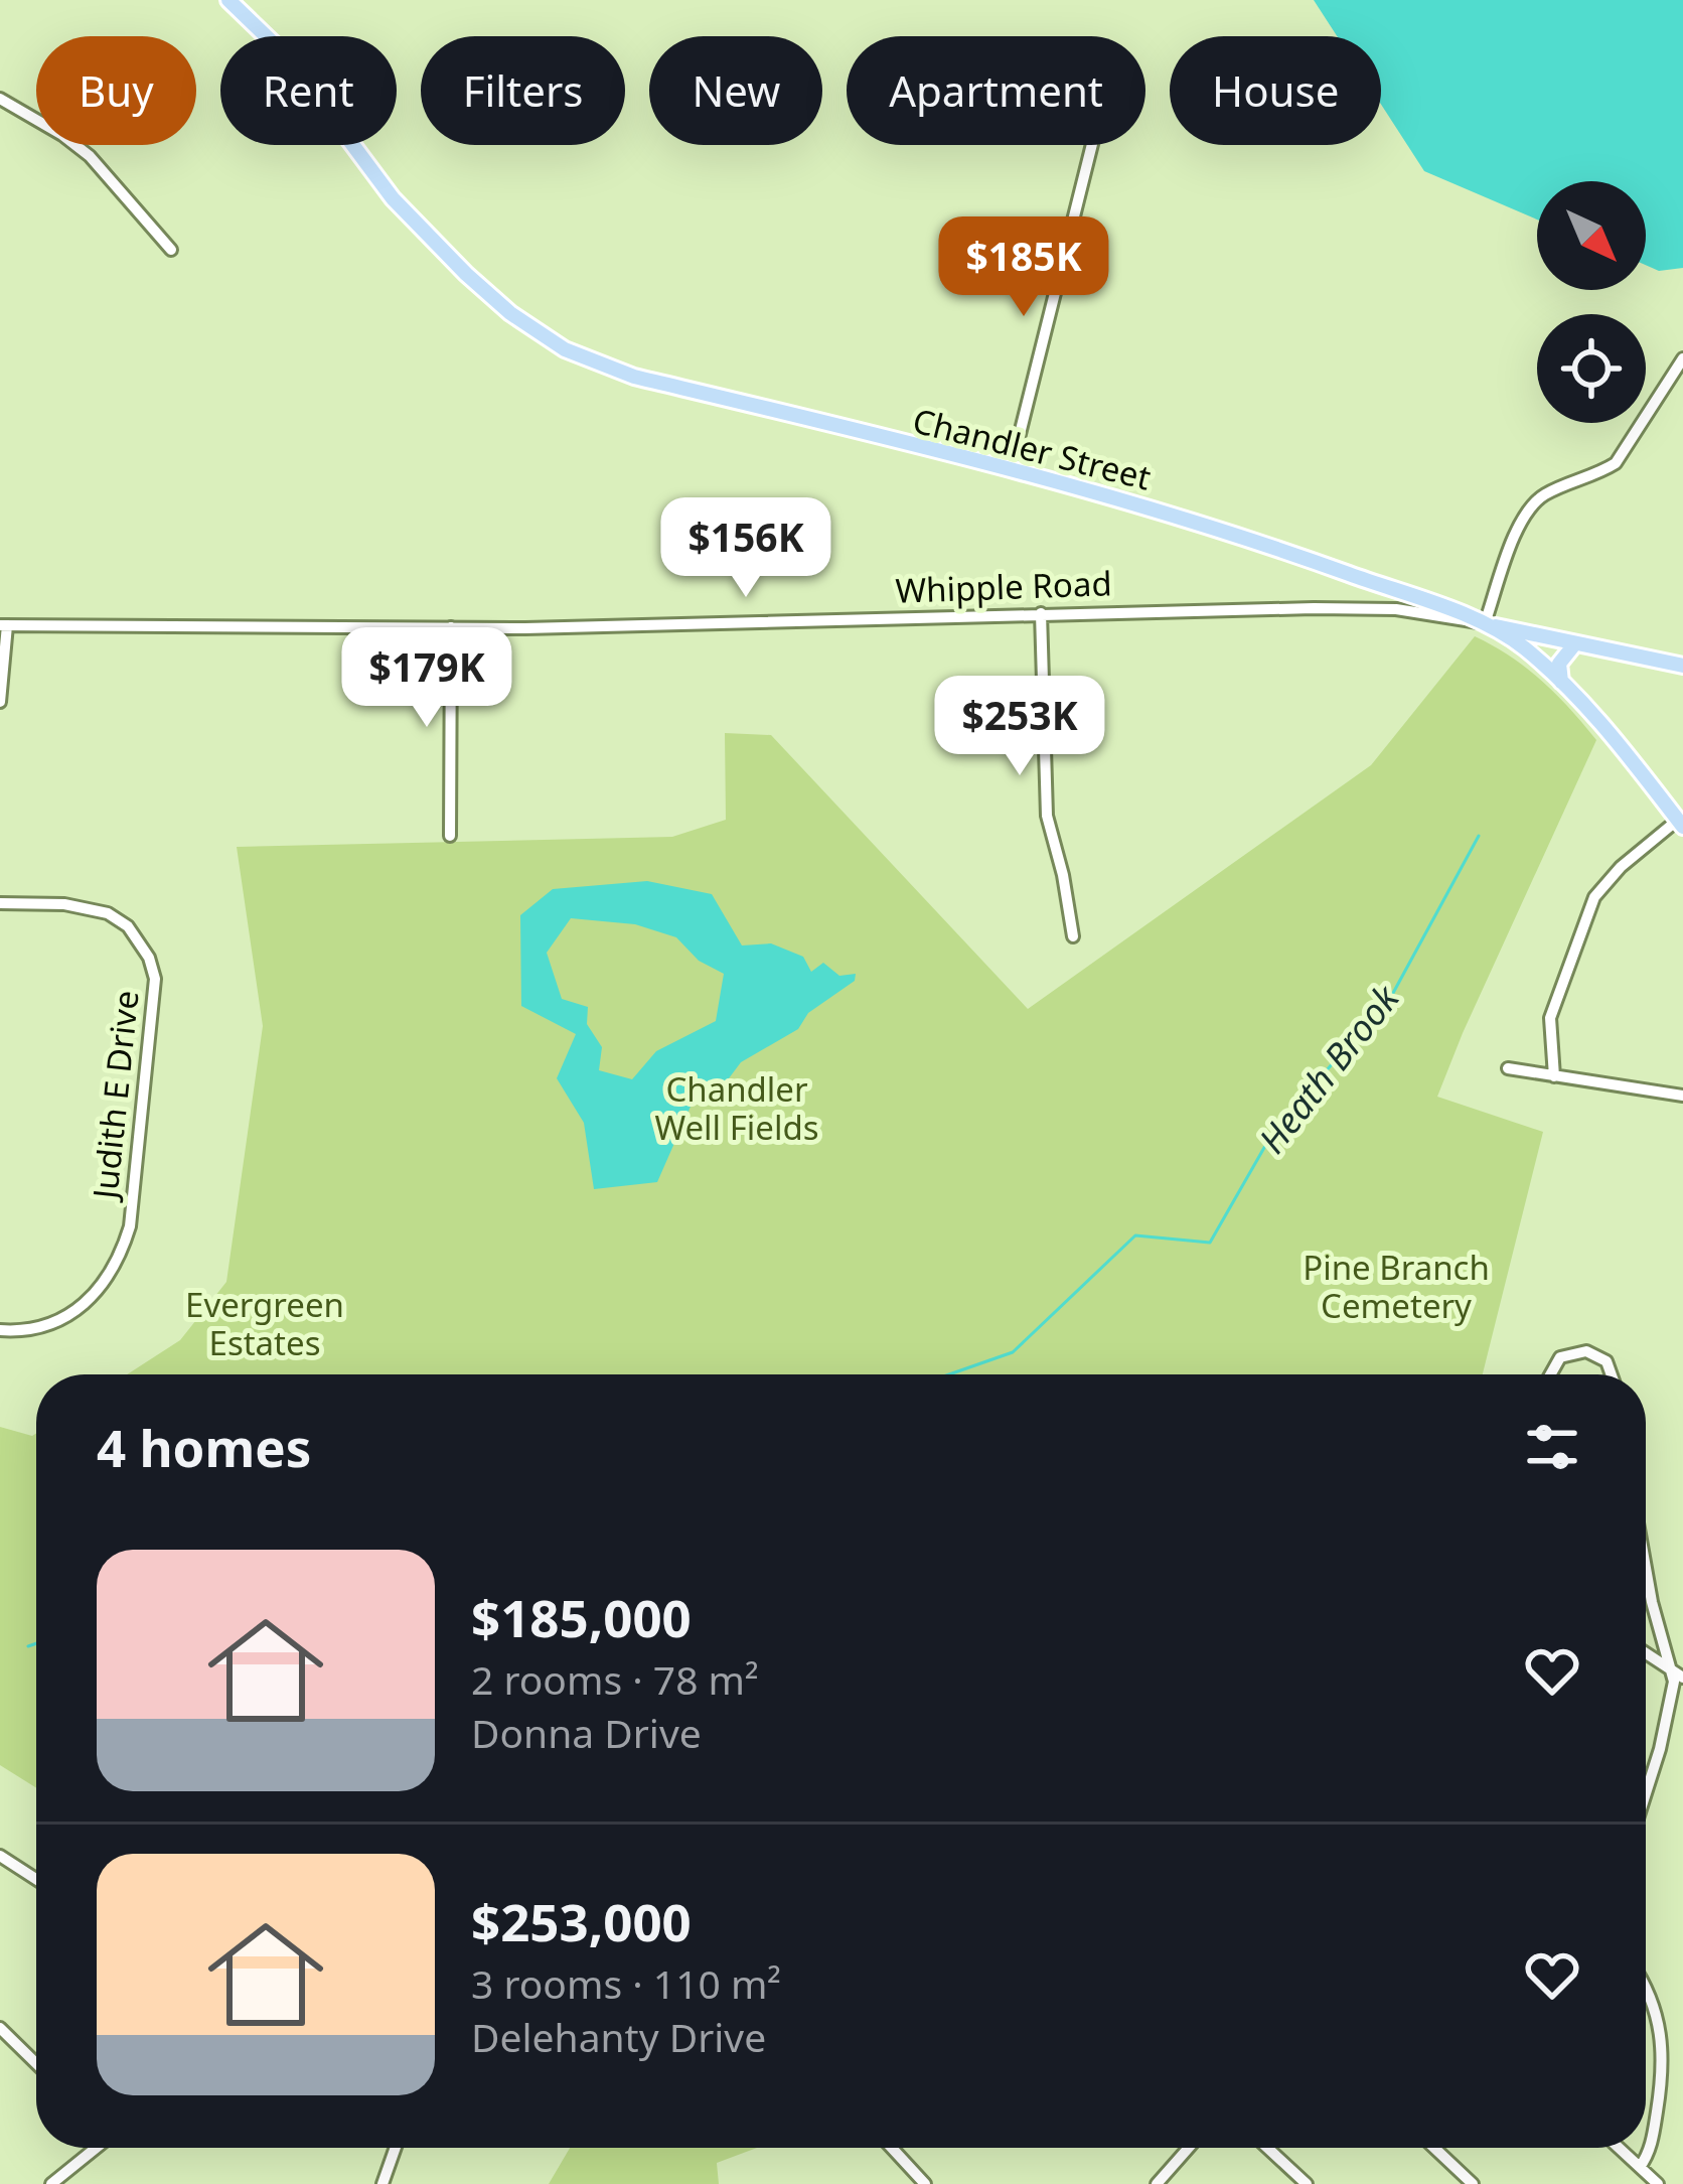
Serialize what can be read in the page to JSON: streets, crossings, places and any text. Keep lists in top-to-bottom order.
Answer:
{
  "streets": {
    "main road": ["Chandler Street", "Whipple Road"],
    "street": ["Judith E Drive"]
  },
  "crossings": [
    ["Chandler Street", "Whipple Road"]
  ],
  "water": ["Heath Brook"],
  "parks": ["Chandler Well Fields", "Pine Branch Cemetery", "Evergreen Estates"],
  "north": "bottom right",
  "page": {
    "chip": [
      "Buy",
      "Rent",
      "Filters",
      "New",
      "Apartment",
      "House"
    ],
    "price": [
      "$185K",
      "$156K",
      "$179K",
      "$253K"
    ],
    "heading": "4 homes",
    "list": [
      {
        "name": "$185,000",
        "note": "2 rooms · 78 m² · Donna Drive"
      },
      {
        "name": "$253,000",
        "note": "3 rooms · 110 m² · Delehanty Drive"
      }
    ]
  }
}
